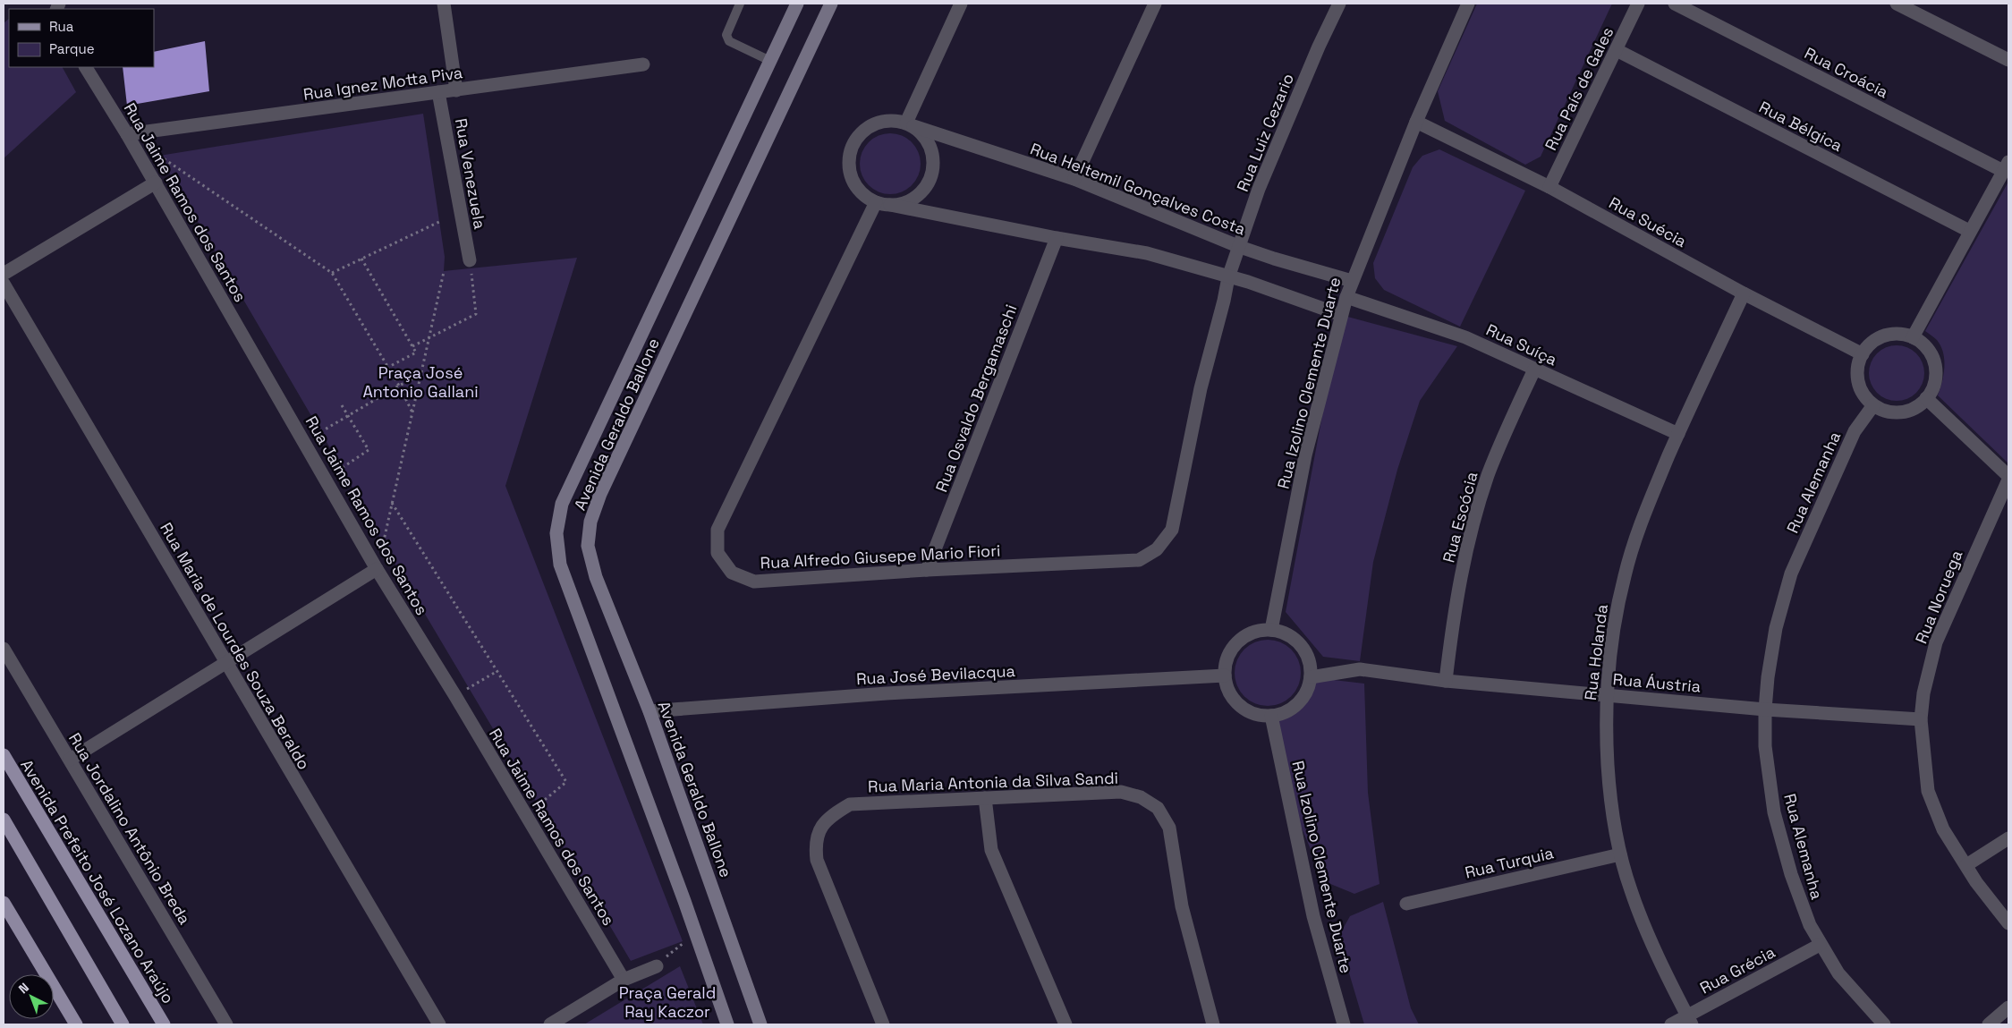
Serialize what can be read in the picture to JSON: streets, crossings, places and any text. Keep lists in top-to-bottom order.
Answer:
{
  "streets": {
    "main road": ["Avenida Prefeito José Lozano Araújo"],
    "street": [
      "Rua Croácia",
      "Rua Ignez Motta Piva",
      "Rua País de Gales",
      "Rua Bélgica",
      "Rua Luiz Cezario",
      "Rua Venezuela",
      "Rua Heltemil Gonçalves Costa",
      "Rua Jaime Ramos dos Santos",
      "Rua Suécia",
      "Rua Suíça",
      "Rua Izolino Clemente Duarte",
      "Rua Osvaldo Bergamaschi",
      "Avenida Geraldo Ballone",
      "Rua Alemanha",
      "Rua Escócia",
      "Rua Alfredo Giusepe Mario Fiori",
      "Rua Noruega",
      "Rua Maria de Lourdes Souza Beraldo",
      "Rua Holanda",
      "Rua José Bevilacqua",
      "Rua Áustria",
      "Rua Maria Antonia da Silva Sandi",
      "Rua Jordalino Antônio Breda",
      "Rua Turquia",
      "Rua Grécia"
    ]
  },
  "crossings": [
    ["Rua Ignez Motta Piva", "Rua Venezuela"],
    ["Rua Ignez Motta Piva", "Rua Jaime Ramos dos Santos"],
    ["Rua País de Gales", "Rua Bélgica"],
    ["Rua País de Gales", "Rua Suécia"],
    ["Rua Luiz Cezario", "Rua Heltemil Gonçalves Costa"],
    ["Rua Luiz Cezario", "Rua Alfredo Giusepe Mario Fiori"],
    ["Rua Heltemil Gonçalves Costa", "Rua Izolino Clemente Duarte"],
    ["Rua Heltemil Gonçalves Costa", "Rua Alfredo Giusepe Mario Fiori"],
    ["Rua Suécia", "Rua Izolino Clemente Duarte"],
    ["Rua Suécia", "Rua Alemanha"],
    ["Rua Suécia", "Rua Holanda"],
    ["Rua Suíça", "Rua Izolino Clemente Duarte"],
    ["Rua Suíça", "Rua Escócia"],
    ["Rua Suíça", "Rua Holanda"],
    ["Rua Izolino Clemente Duarte", "Rua José Bevilacqua"],
    ["Rua Izolino Clemente Duarte", "Rua Áustria"],
    ["Rua Osvaldo Bergamaschi", "Rua Alfredo Giusepe Mario Fiori"],
    ["Avenida Geraldo Ballone", "Rua José Bevilacqua"],
    ["Rua Alemanha", "Rua Áustria"],
    ["Rua Alemanha", "Rua Grécia"],
    ["Rua Escócia", "Rua Áustria"],
    ["Rua Noruega", "Rua Áustria"],
    ["Rua Holanda", "Rua Áustria"],
    ["Rua Holanda", "Rua Turquia"],
    ["Rua Holanda", "Rua Grécia"],
    ["Rua José Bevilacqua", "Rua Áustria"]
  ],
  "parks": ["Praça José Antonio Gallani", "Praça Gerald Ray Kaczor"],
  "legend": ["Rua", "Parque"],
  "north": "top left"
}
